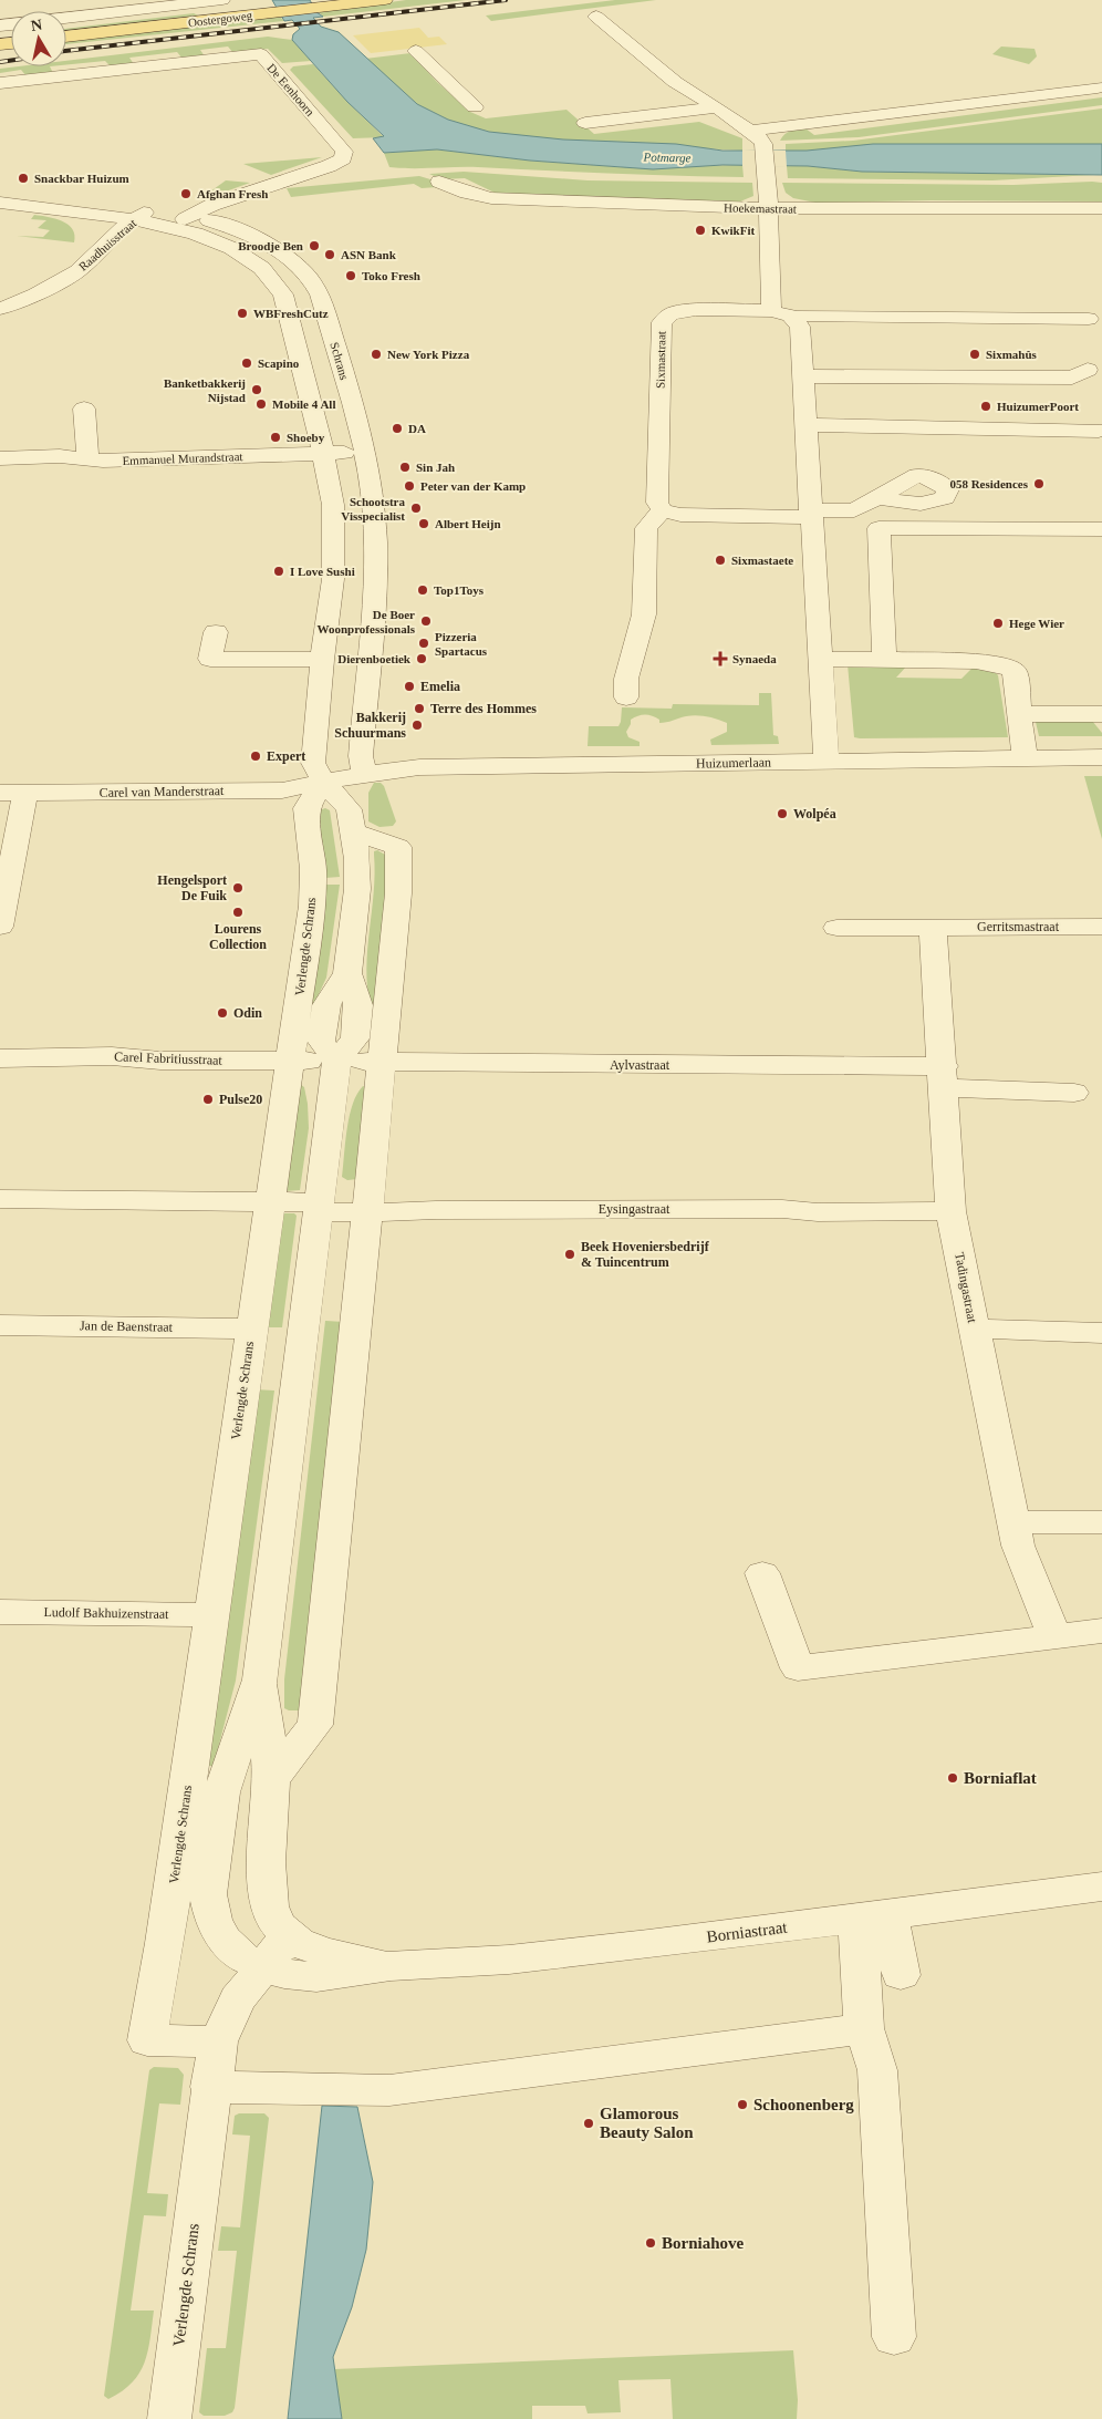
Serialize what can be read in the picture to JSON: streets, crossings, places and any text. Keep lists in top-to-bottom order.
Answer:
{
  "streets": {
    "main road": ["Oostergoweg"],
    "street": [
      "De Eenhoorn",
      "Hoekemastraat",
      "Raadhuisstraat",
      "Sixmastraat",
      "Schrans",
      "Emmanuel Murandstraat",
      "Huizumerlaan",
      "Carel van Manderstraat",
      "Gerritsmastraat",
      "Verlengde Schrans",
      "Carel Fabritiusstraat",
      "Aylvastraat",
      "Eysingastraat",
      "Tadingastraat",
      "Jan de Baenstraat",
      "Ludolf Bakhuizenstraat",
      "Borniastraat"
    ]
  },
  "crossings": [
    ["De Eenhoorn", "Schrans"],
    ["Raadhuisstraat", "Schrans"],
    ["Schrans", "Emmanuel Murandstraat"],
    ["Schrans", "Huizumerlaan"],
    ["Schrans", "Carel van Manderstraat"],
    ["Schrans", "Verlengde Schrans"],
    ["Huizumerlaan", "Carel van Manderstraat"],
    ["Huizumerlaan", "Verlengde Schrans"],
    ["Carel van Manderstraat", "Verlengde Schrans"],
    ["Gerritsmastraat", "Tadingastraat"],
    ["Verlengde Schrans", "Carel Fabritiusstraat"],
    ["Verlengde Schrans", "Eysingastraat"],
    ["Verlengde Schrans", "Jan de Baenstraat"],
    ["Verlengde Schrans", "Ludolf Bakhuizenstraat"],
    ["Verlengde Schrans", "Borniastraat"],
    ["Carel Fabritiusstraat", "Aylvastraat"],
    ["Aylvastraat", "Tadingastraat"],
    ["Eysingastraat", "Tadingastraat"]
  ],
  "water": ["Potmarge"],
  "places": {
    "other": [
      "Snackbar Huizum",
      "Afghan Fresh",
      "KwikFit",
      "Broodje Ben",
      "ASN Bank",
      "Toko Fresh",
      "WBFreshCutz",
      "New York Pizza",
      "Sixmahûs",
      "Scapino",
      "Banketbakkerij Nijstad",
      "Mobile 4 All",
      "HuizumerPoort",
      "DA",
      "Shoeby",
      "Sin Jah",
      "058 Residences",
      "Peter van der Kamp",
      "Schootstra Visspecialist",
      "Albert Heijn",
      "Sixmastaete",
      "I Love Sushi",
      "Top1Toys",
      "De Boer Woonprofessionals",
      "Hege Wier",
      "Pizzeria Spartacus",
      "Dierenboetiek",
      "Emelia",
      "Terre des Hommes",
      "Bakkerij Schuurmans",
      "Expert",
      "Wolpéa",
      "Hengelsport De Fuik",
      "Lourens Collection",
      "Odin",
      "Pulse20",
      "Beek Hoveniersbedrijf & Tuincentrum",
      "Borniaflat",
      "Schoonenberg",
      "Glamorous Beauty Salon",
      "Borniahove"
    ],
    "health": ["Synaeda"]
  },
  "north": "top"
}
